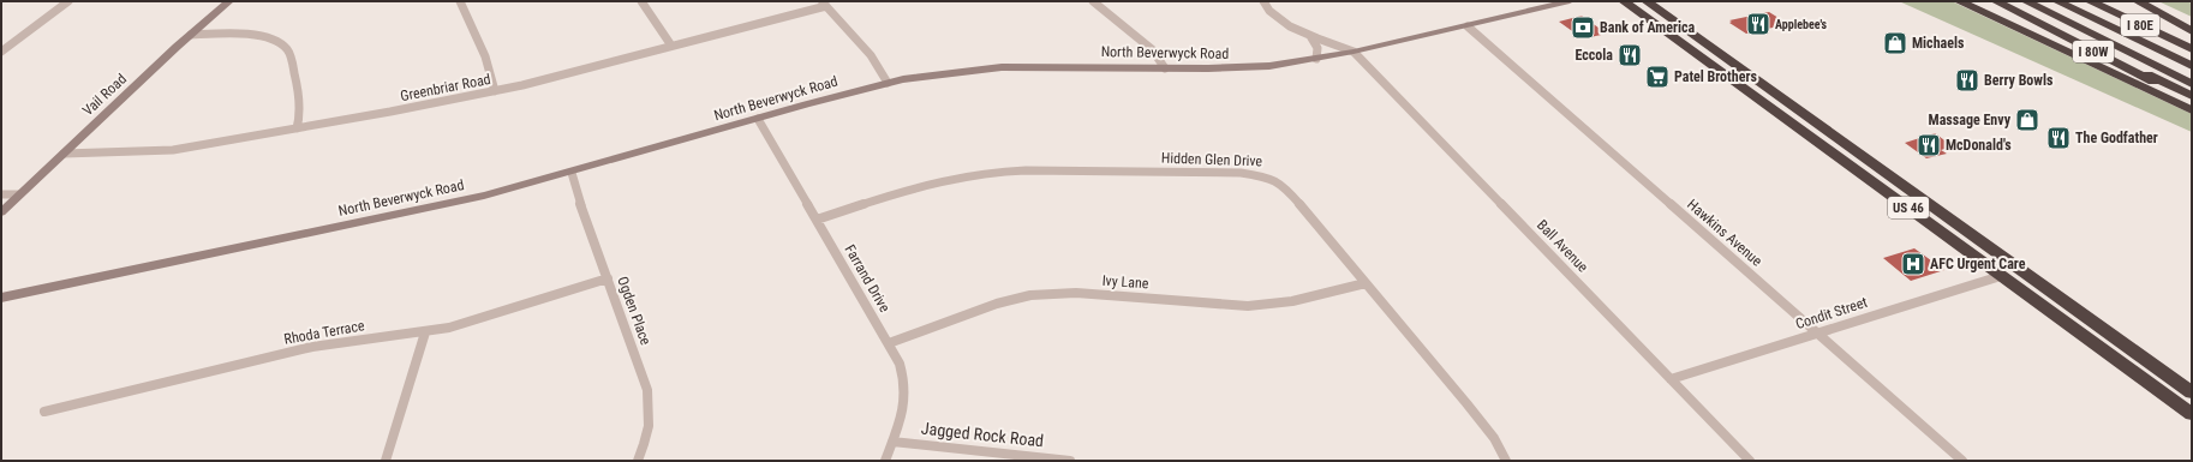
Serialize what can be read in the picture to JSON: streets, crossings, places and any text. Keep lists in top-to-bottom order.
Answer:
{
  "streets": {
    "highway": ["I 80E", "I 80W", "US 46"],
    "street": [
      "North Beverwyck Road",
      "Greenbriar Road",
      "Vail Road",
      "Hidden Glen Drive",
      "Hawkins Avenue",
      "Ball Avenue",
      "Farrand Drive",
      "Ivy Lane",
      "Ogden Place",
      "Condit Street",
      "Rhoda Terrace",
      "Jagged Rock Road"
    ]
  },
  "crossings": [
    ["North Beverwyck Road", "Hawkins Avenue"],
    ["North Beverwyck Road", "Ball Avenue"],
    ["North Beverwyck Road", "Farrand Drive"],
    ["North Beverwyck Road", "Ogden Place"],
    ["Greenbriar Road", "Vail Road"],
    ["Hidden Glen Drive", "Farrand Drive"],
    ["Hidden Glen Drive", "Ivy Lane"],
    ["US 46", "Condit Street"],
    ["Hawkins Avenue", "Condit Street"],
    ["Ball Avenue", "Condit Street"],
    ["Farrand Drive", "Ivy Lane"],
    ["Farrand Drive", "Jagged Rock Road"],
    ["Ogden Place", "Rhoda Terrace"]
  ],
  "places": {
    "restaurant": [
      "Applebee's",
      "Eccola",
      "Berry Bowls",
      "The Godfather",
      "McDonald's"
    ],
    "bank": ["Bank of America"],
    "shop": ["Michaels", "Massage Envy"],
    "supermarket": ["Patel Brothers"],
    "hospital": ["AFC Urgent Care"]
  }
}
